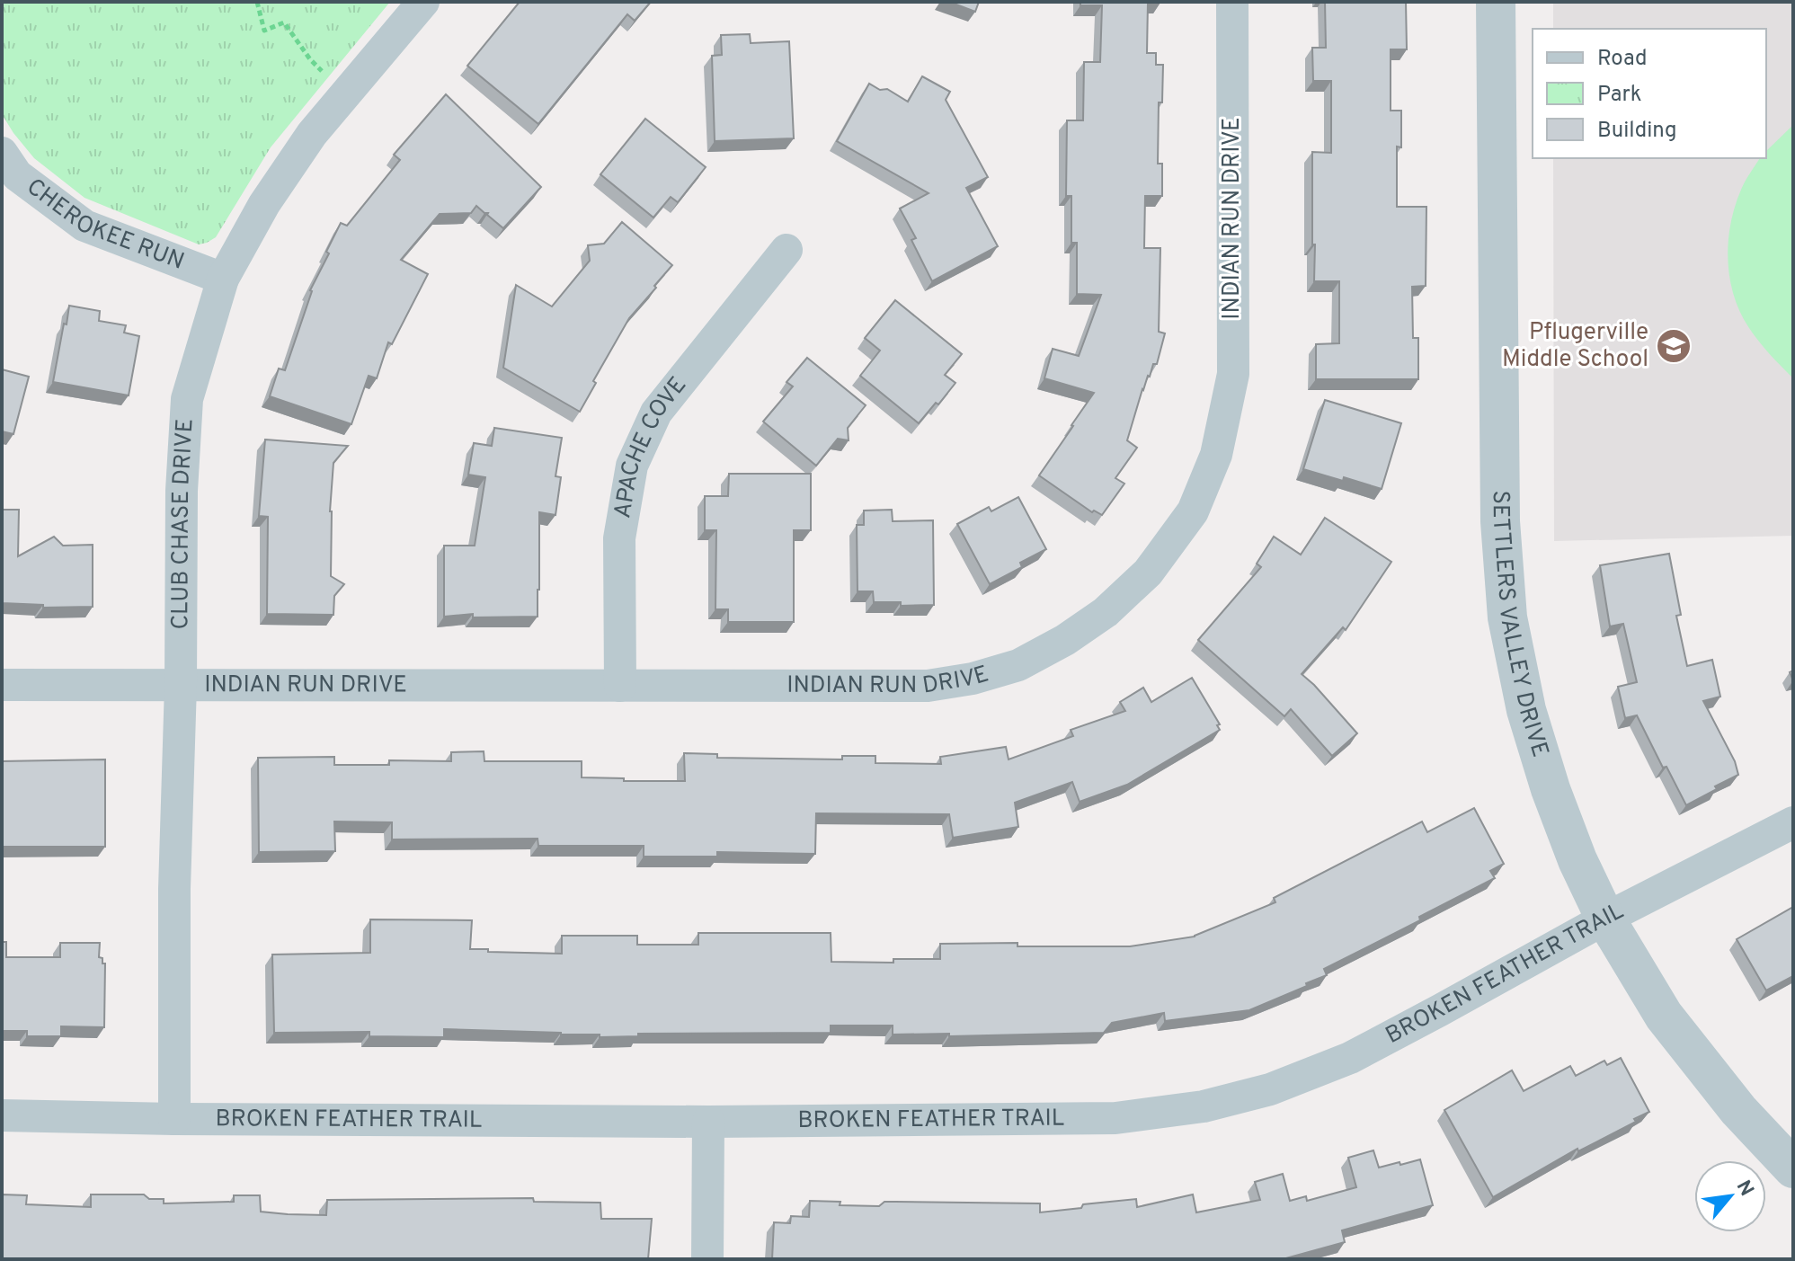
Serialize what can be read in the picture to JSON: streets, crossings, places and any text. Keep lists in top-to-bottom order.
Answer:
{
  "streets": {
    "street": [
      "INDIAN RUN DRIVE",
      "CHEROKEE RUN",
      "APACHE COVE",
      "CLUB CHASE DRIVE",
      "SETTLERS VALLEY DRIVE",
      "BROKEN FEATHER TRAIL"
    ]
  },
  "crossings": [
    ["INDIAN RUN DRIVE", "APACHE COVE"],
    ["INDIAN RUN DRIVE", "CLUB CHASE DRIVE"],
    ["CHEROKEE RUN", "CLUB CHASE DRIVE"],
    ["CLUB CHASE DRIVE", "BROKEN FEATHER TRAIL"],
    ["SETTLERS VALLEY DRIVE", "BROKEN FEATHER TRAIL"]
  ],
  "places": {
    "school or university": ["Pflugerville Middle School"]
  },
  "legend": ["Road", "Park", "Building"],
  "north": "top right"
}
